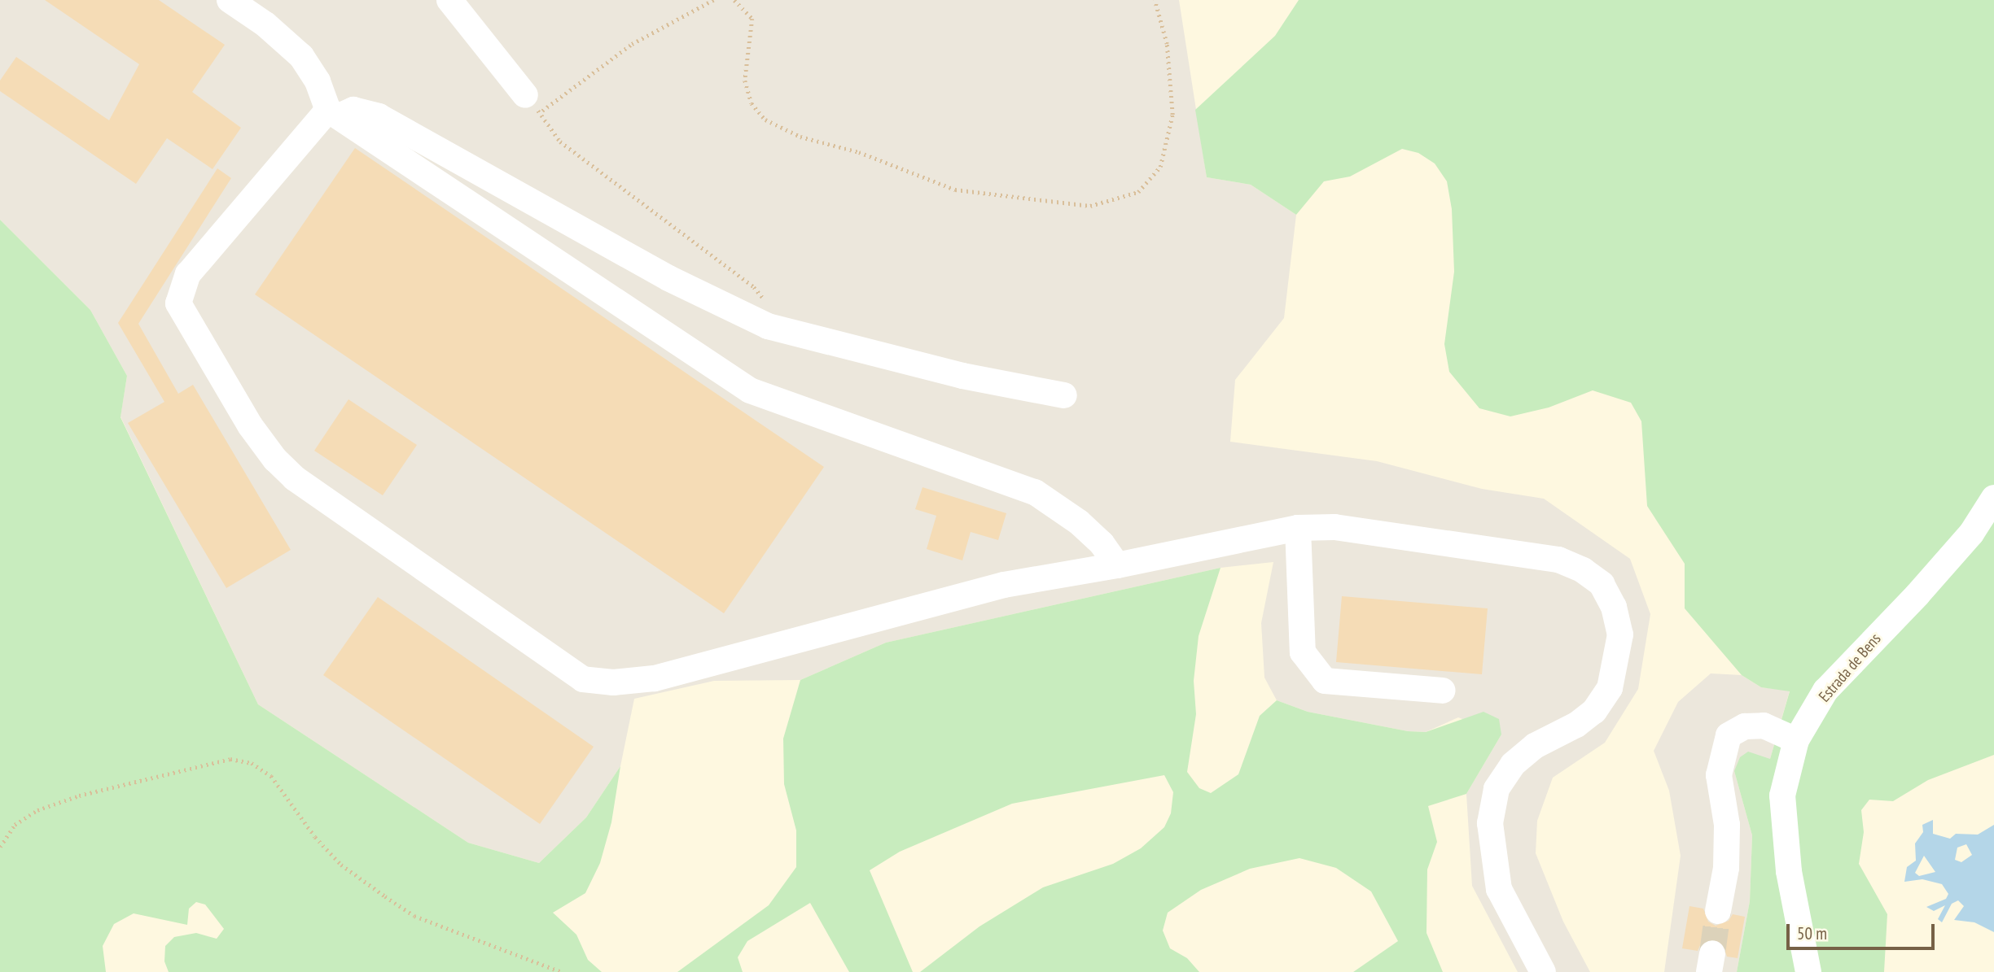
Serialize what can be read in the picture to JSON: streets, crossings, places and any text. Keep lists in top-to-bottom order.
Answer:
{
  "streets": {
    "street": ["Estrada de Bens"]
  },
  "scale_bar": "50 m"
}
